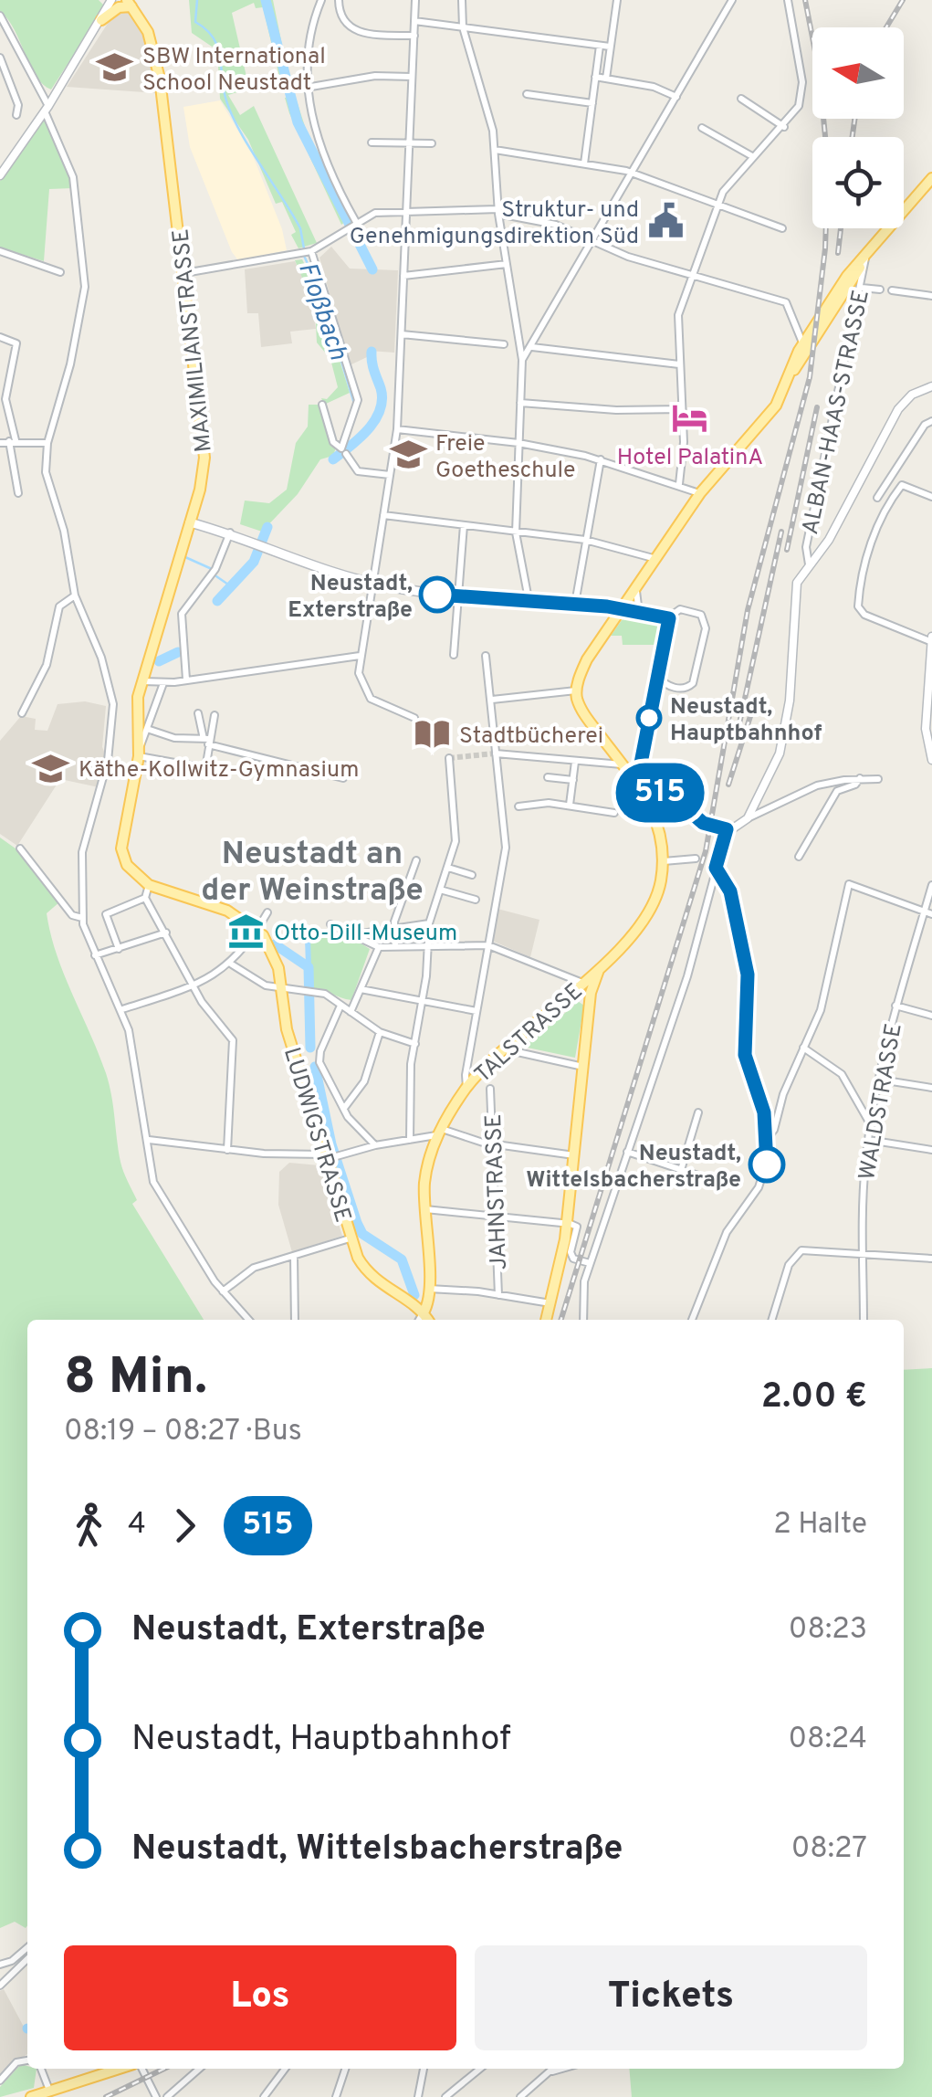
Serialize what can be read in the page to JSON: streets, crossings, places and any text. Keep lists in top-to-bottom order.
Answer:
{
  "streets": {
    "main road": ["MAXIMILIANSTRASSE", "TALSTRASSE", "LUDWIGSTRASSE"],
    "street": ["ALBAN-HAAS-STRASSE", "WALDSTRASSE", "JAHNSTRASSE"]
  },
  "districts": ["Neustadt an der Weinstraße"],
  "water": ["Floßbach"],
  "places": {
    "school or university": ["SBW International School Neustadt", "Freie Goetheschule", "Käthe-Kollwitz-Gymnasium"],
    "public building": ["Struktur- und Genehmigungsdirektion Süd"],
    "hotel": ["Hotel PalatinA"],
    "other": ["Neustadt, Exterstraße", "Neustadt, Hauptbahnhof", "Neustadt, Wittelsbacherstraße"],
    "library": ["Stadtbücherei"],
    "museum": ["Otto-Dill-Museum"]
  },
  "lines": ["bus line 515"],
  "north": "left",
  "page": {
    "on_map": "515",
    "heading": ["8 Min.", "08:19 – 08:27 · Bus", "2.00 €"],
    "legs": ["4", "515", "2 Halte"],
    "list": [
      {
        "name": "Neustadt, Exterstraße",
        "value": "08:23"
      },
      {
        "name": "Neustadt, Hauptbahnhof",
        "value": "08:24"
      },
      {
        "name": "Neustadt, Wittelsbacherstraße",
        "value": "08:27"
      }
    ],
    "buttons": ["Los", "Tickets"]
  }
}
